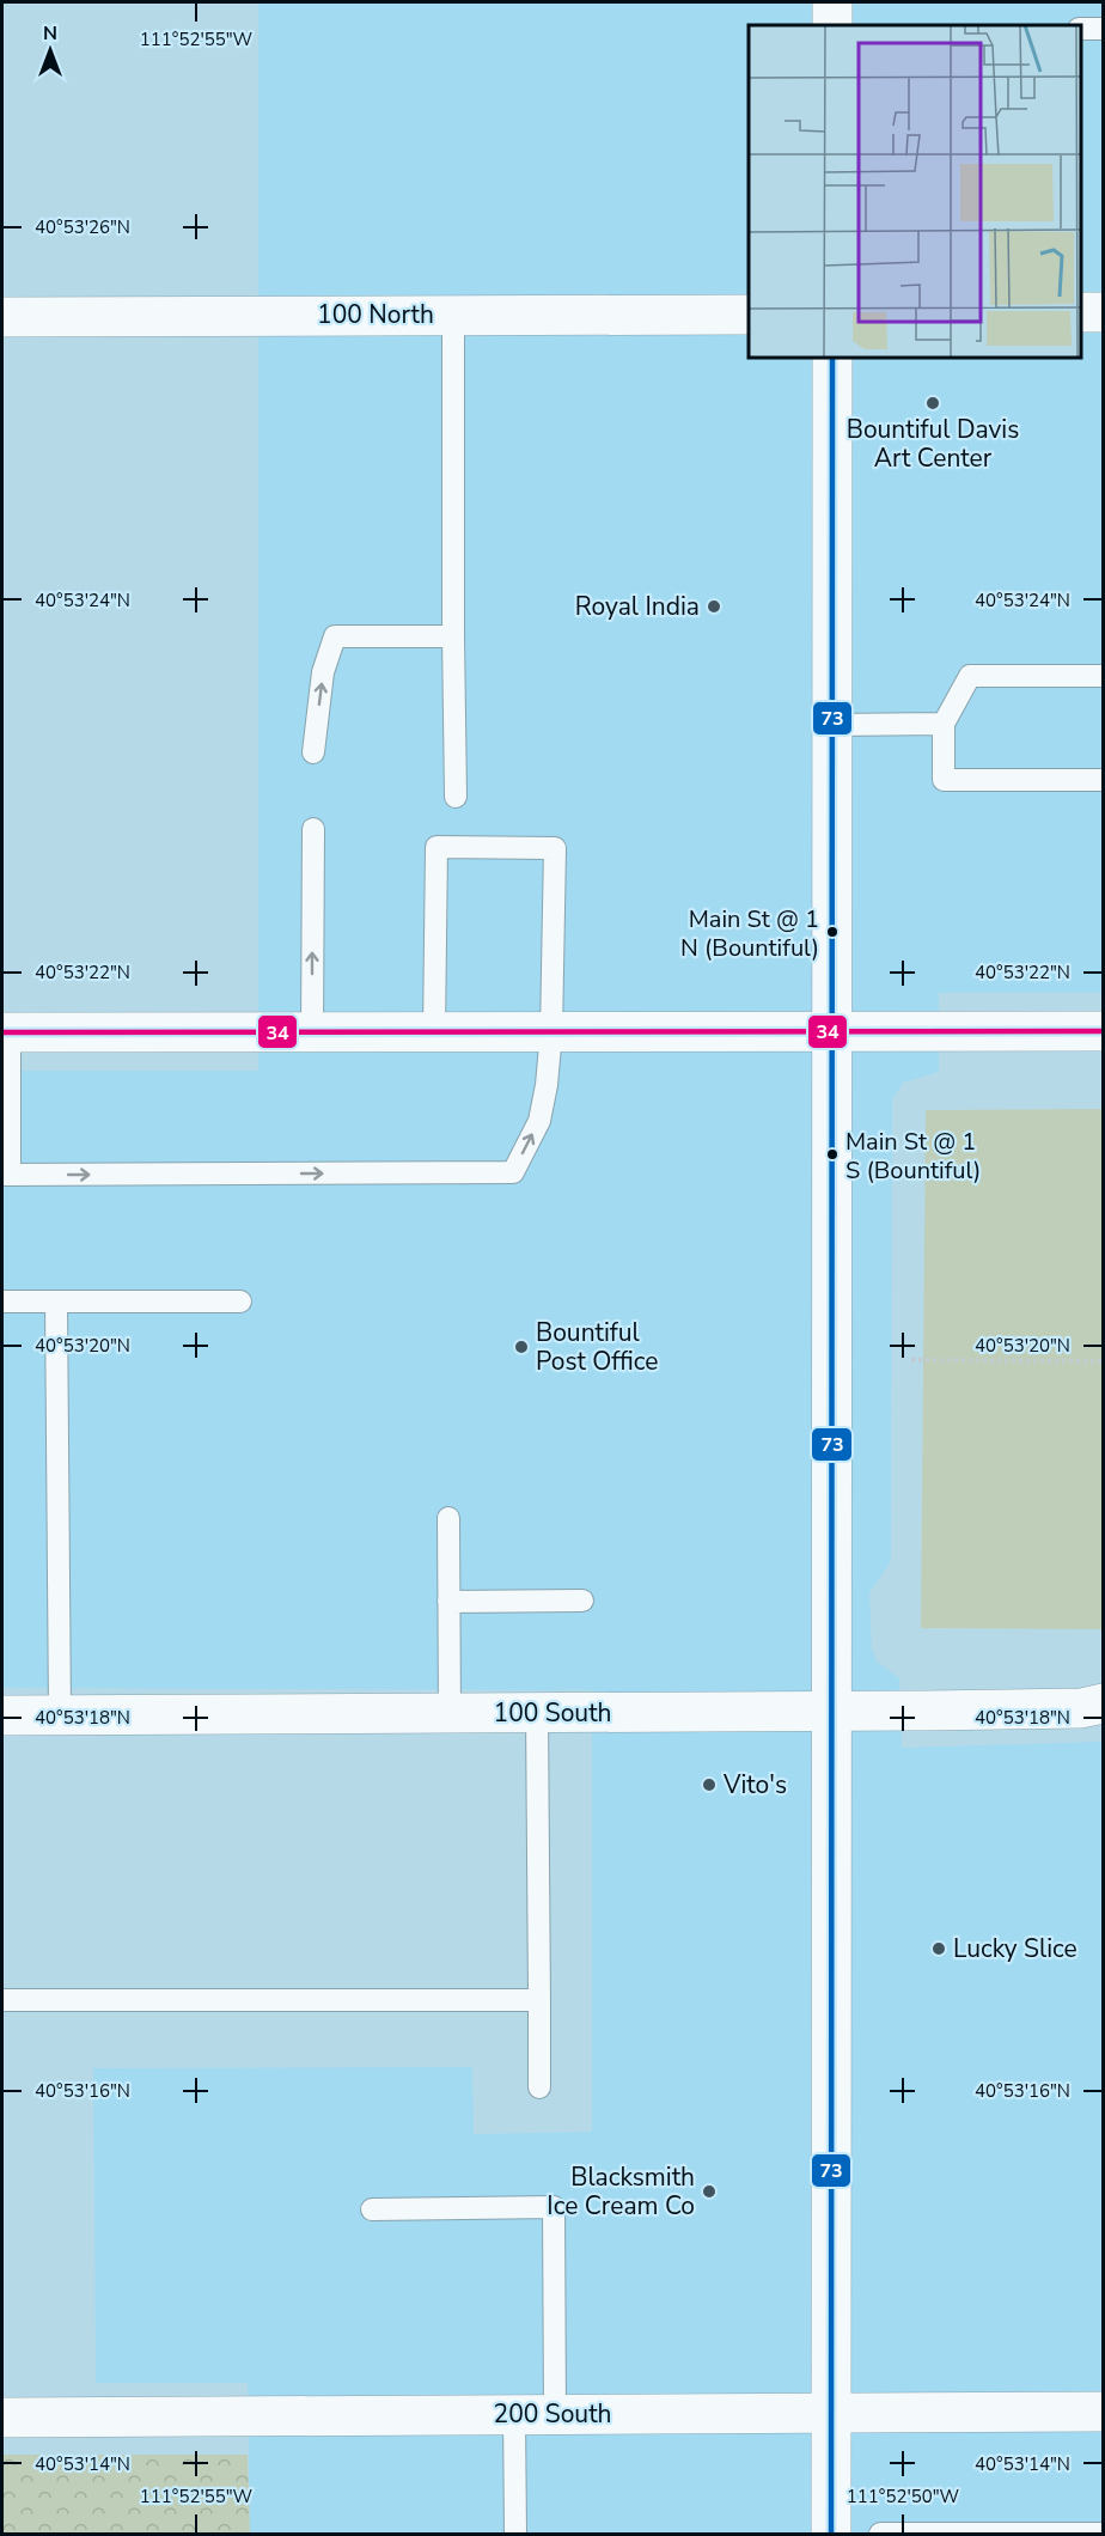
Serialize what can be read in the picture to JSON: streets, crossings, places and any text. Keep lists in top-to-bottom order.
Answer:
{
  "streets": {
    "street": ["100 North", "100 South", "200 South"]
  },
  "places": [
    "Bountiful Davis Art Center",
    "Royal India",
    "Main St @ 1 N (Bountiful)",
    "Main St @ 1 S (Bountiful)",
    "Bountiful Post Office",
    "Vito's",
    "Lucky Slice",
    "Blacksmith Ice Cream Co"
  ],
  "lines": ["transit line 73", "transit line 34"],
  "north": "top",
  "coordinates": [
    "111°52'55\"W",
    "40°53'26\"N",
    "40°53'24\"N",
    "40°53'22\"N",
    "40°53'20\"N",
    "40°53'18\"N",
    "40°53'16\"N",
    "40°53'14\"N",
    "111°52'50\"W"
  ]
}
